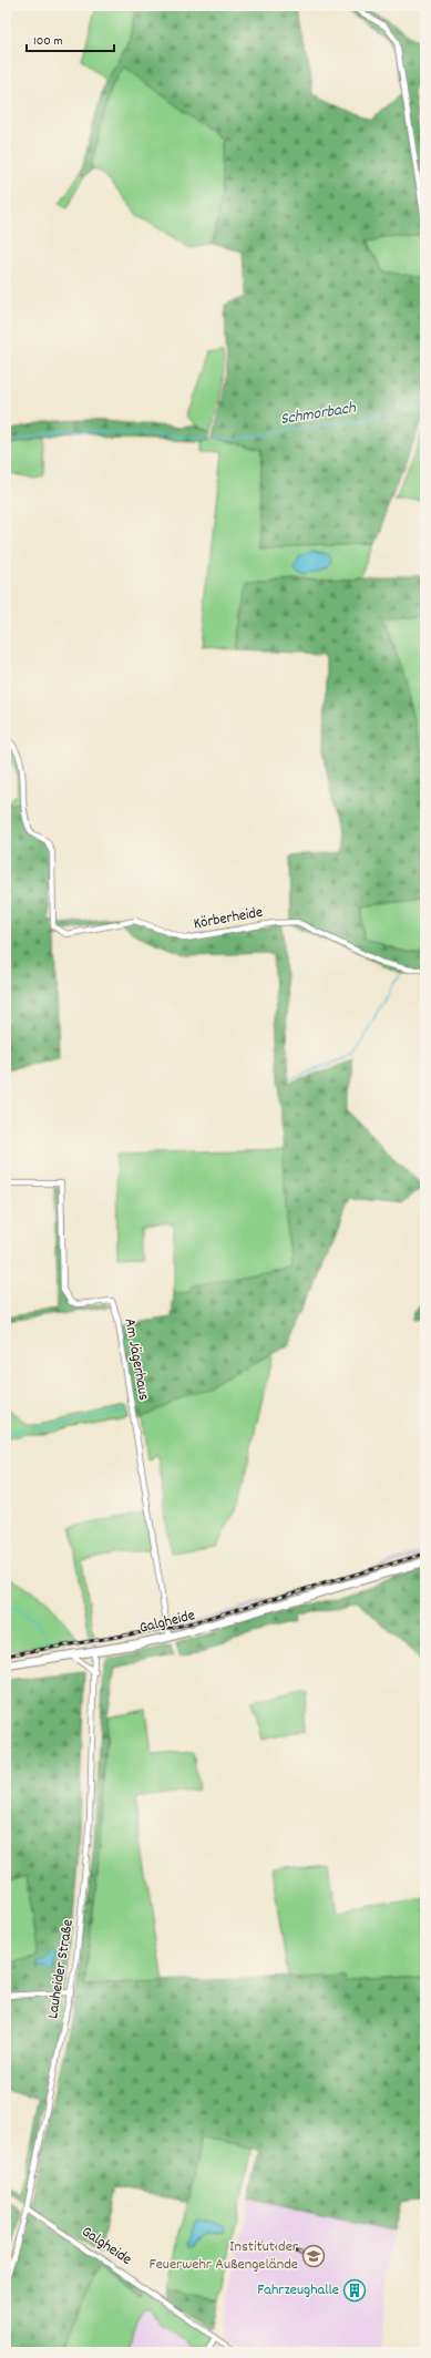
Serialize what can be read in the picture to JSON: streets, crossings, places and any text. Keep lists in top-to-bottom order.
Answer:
{
  "streets": {
    "main road": ["Galgheide"],
    "street": ["Körberheide", "Am Jägerhaus", "Lauheider Straße"]
  },
  "crossings": [
    ["Am Jägerhaus", "Galgheide"],
    ["Galgheide", "Lauheider Straße"]
  ],
  "water": ["Schmorbach"],
  "places": {
    "school or university": ["Institut der Feuerwehr Außengelände"],
    "building": ["Fahrzeughalle"]
  },
  "scale_bar": "100 m"
}
